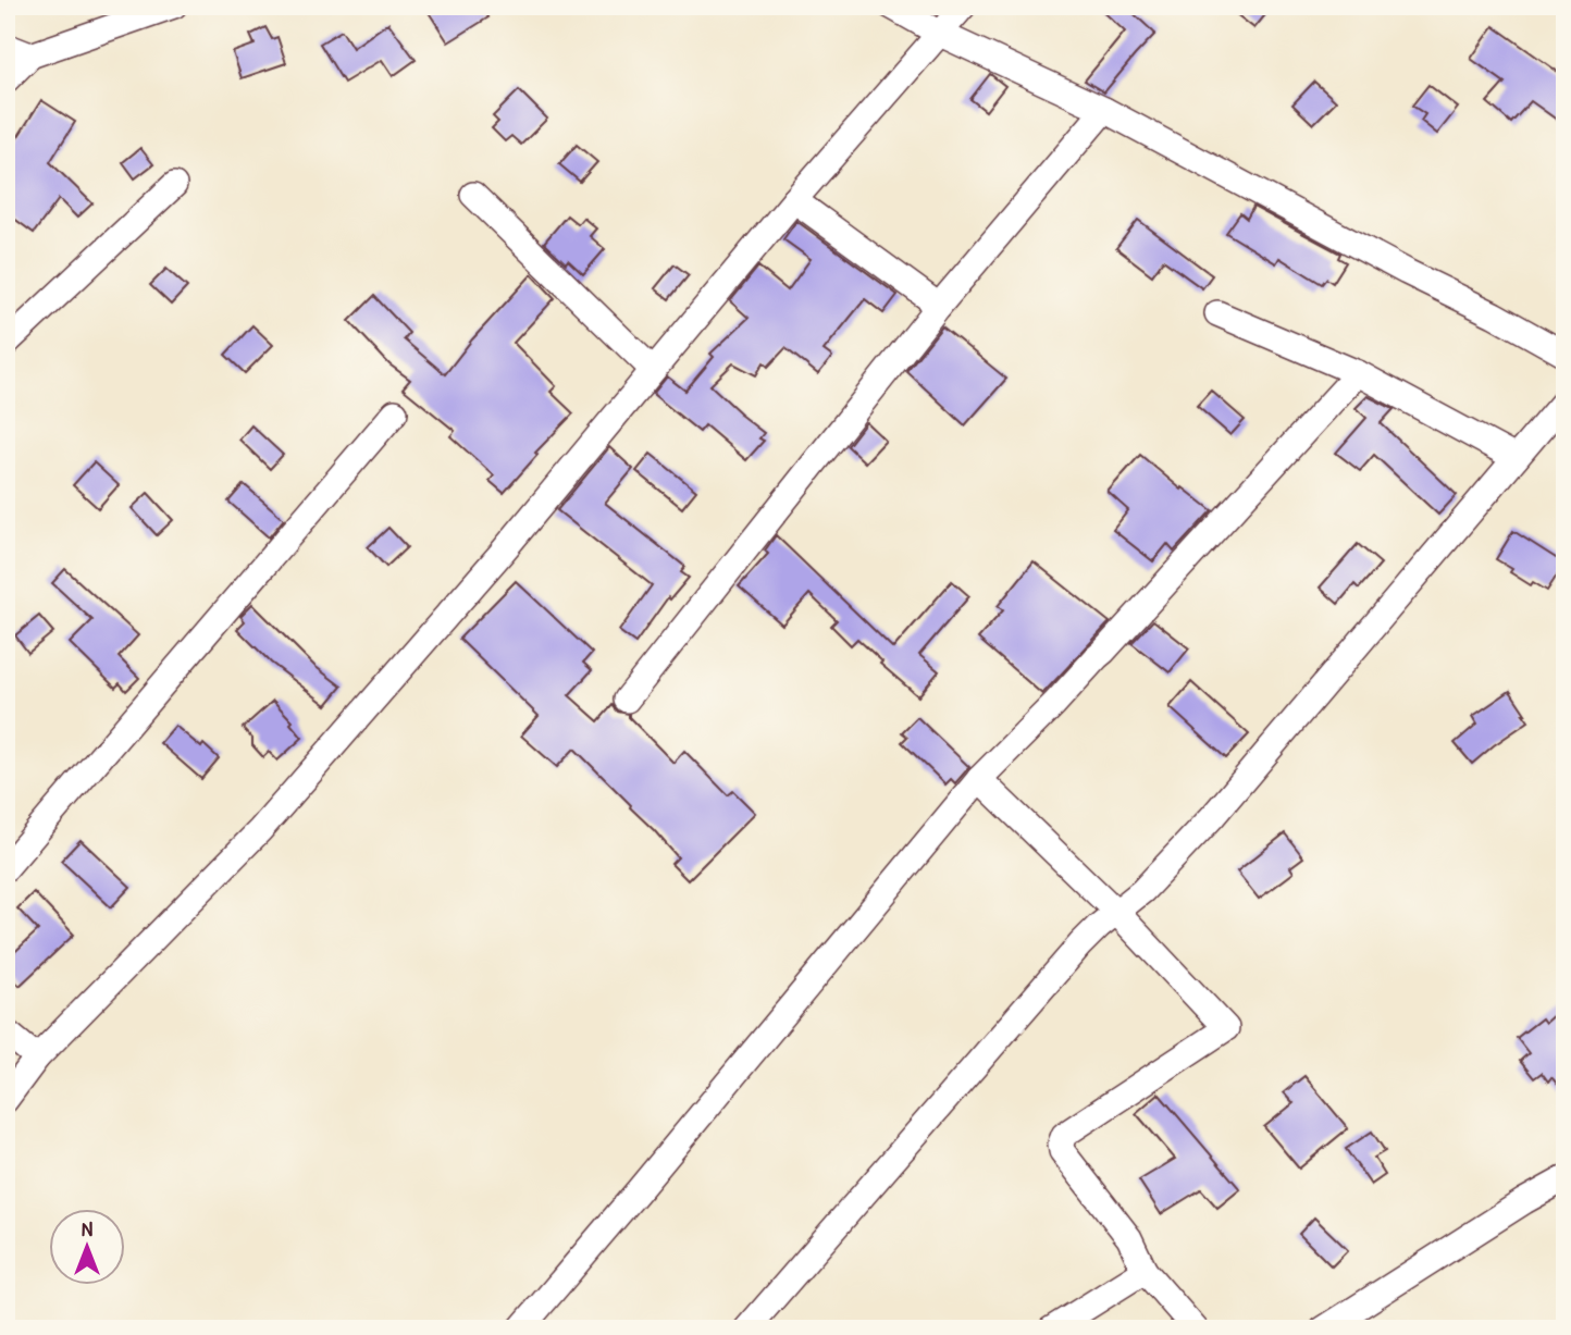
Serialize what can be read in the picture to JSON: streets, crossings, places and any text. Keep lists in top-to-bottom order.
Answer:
{
  "north": "top"
}
